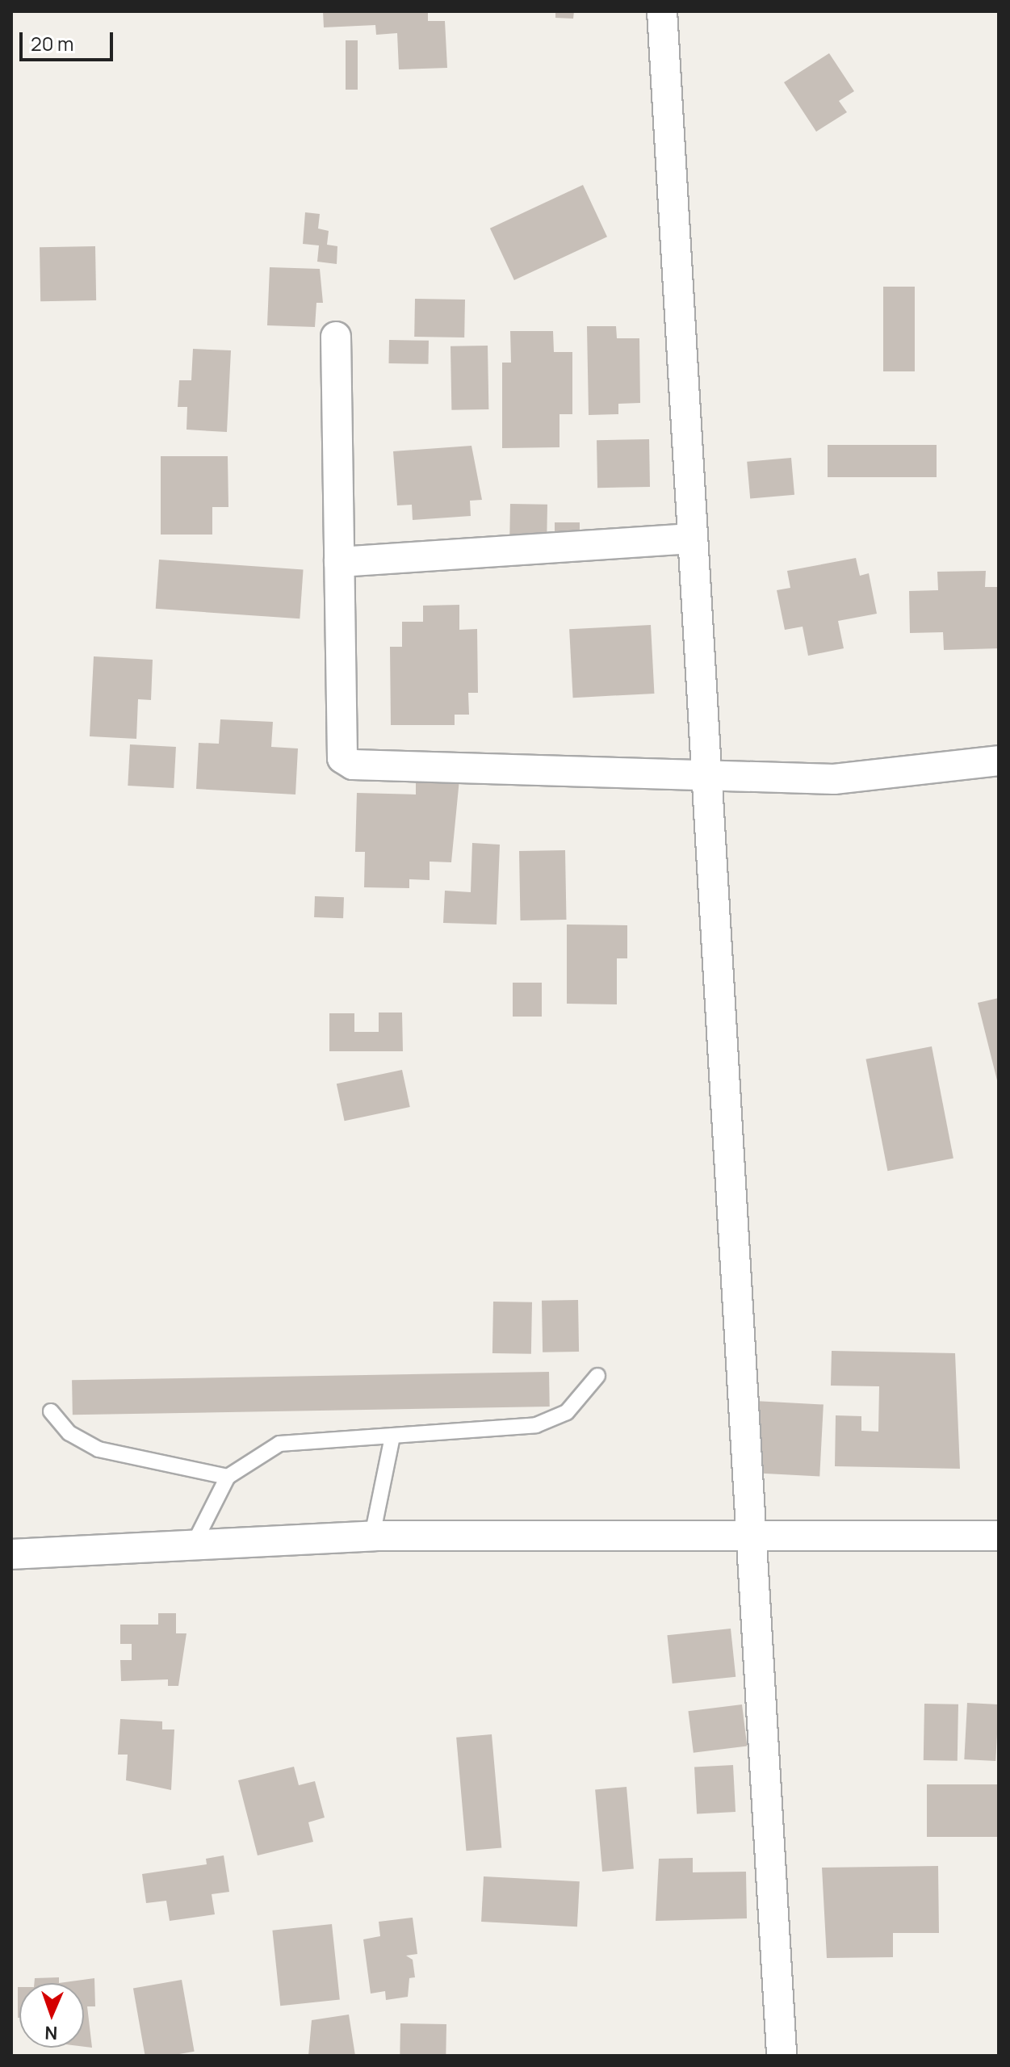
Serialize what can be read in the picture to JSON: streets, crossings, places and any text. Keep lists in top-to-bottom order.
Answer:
{
  "scale_bar": "20 m",
  "north": "bottom"
}
